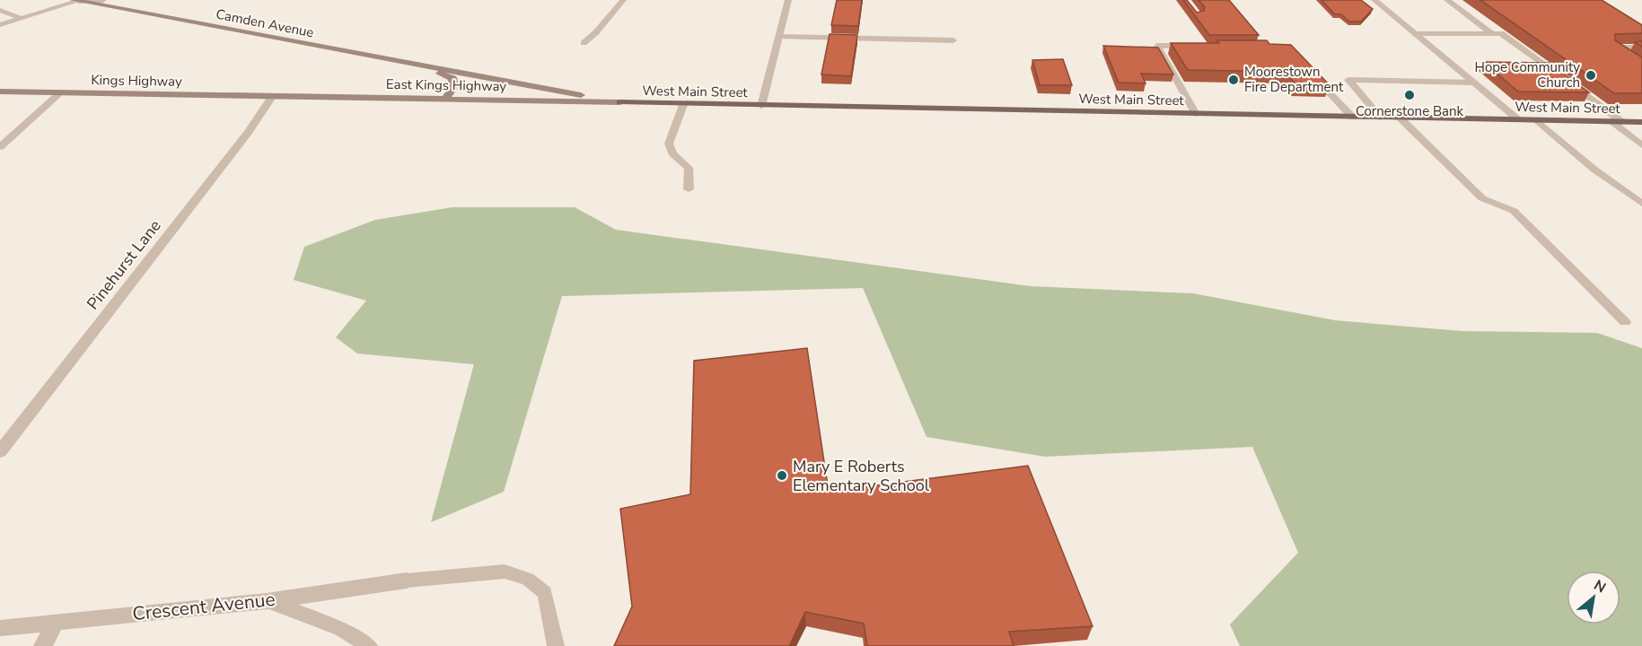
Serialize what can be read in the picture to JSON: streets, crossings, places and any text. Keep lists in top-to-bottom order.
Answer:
{
  "streets": {
    "main road": [
      "Camden Avenue",
      "Kings Highway",
      "East Kings Highway",
      "West Main Street"
    ],
    "street": ["Pinehurst Lane", "Crescent Avenue"]
  },
  "crossings": [
    ["Camden Avenue", "East Kings Highway"],
    ["Camden Avenue", "West Main Street"],
    ["Kings Highway", "East Kings Highway"],
    ["Kings Highway", "Pinehurst Lane"],
    ["East Kings Highway", "West Main Street"],
    ["East Kings Highway", "Pinehurst Lane"]
  ],
  "places": [
    "Hope Community Church",
    "Moorestown Fire Department",
    "Cornerstone Bank",
    "Mary E Roberts Elementary School"
  ],
  "north": "top right"
}
